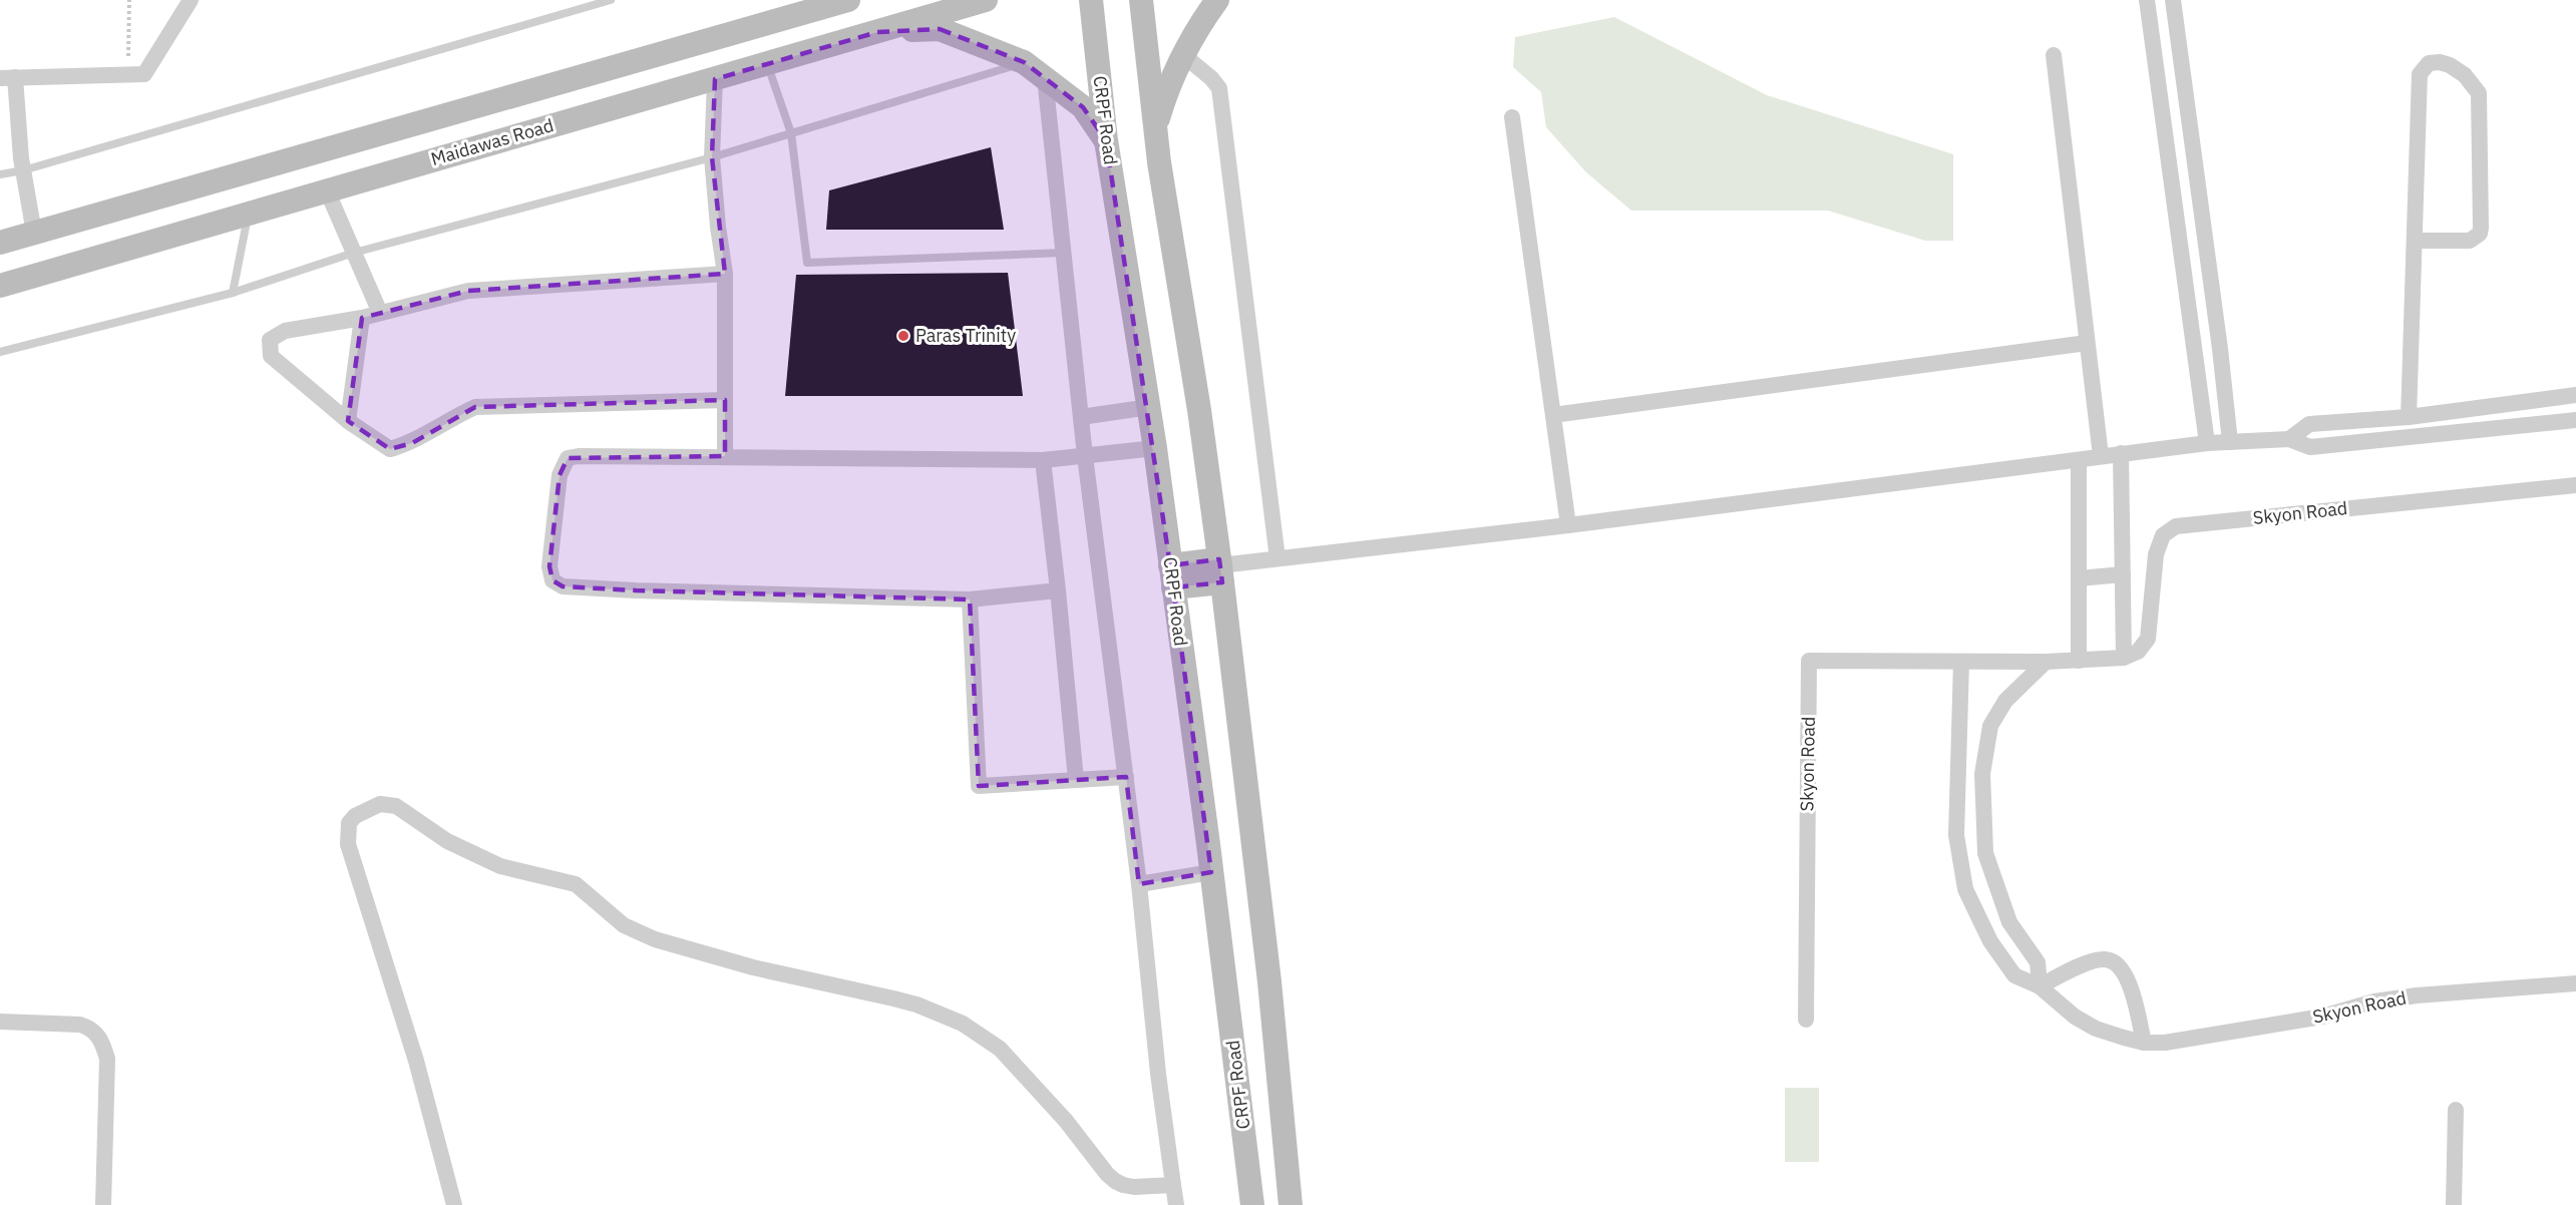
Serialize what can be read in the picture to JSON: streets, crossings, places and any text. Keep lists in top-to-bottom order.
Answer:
{
  "streets": {
    "street": ["CRPF Road", "Maidawas Road", "Skyon Road"]
  },
  "places": ["Paras Trinity"]
}
